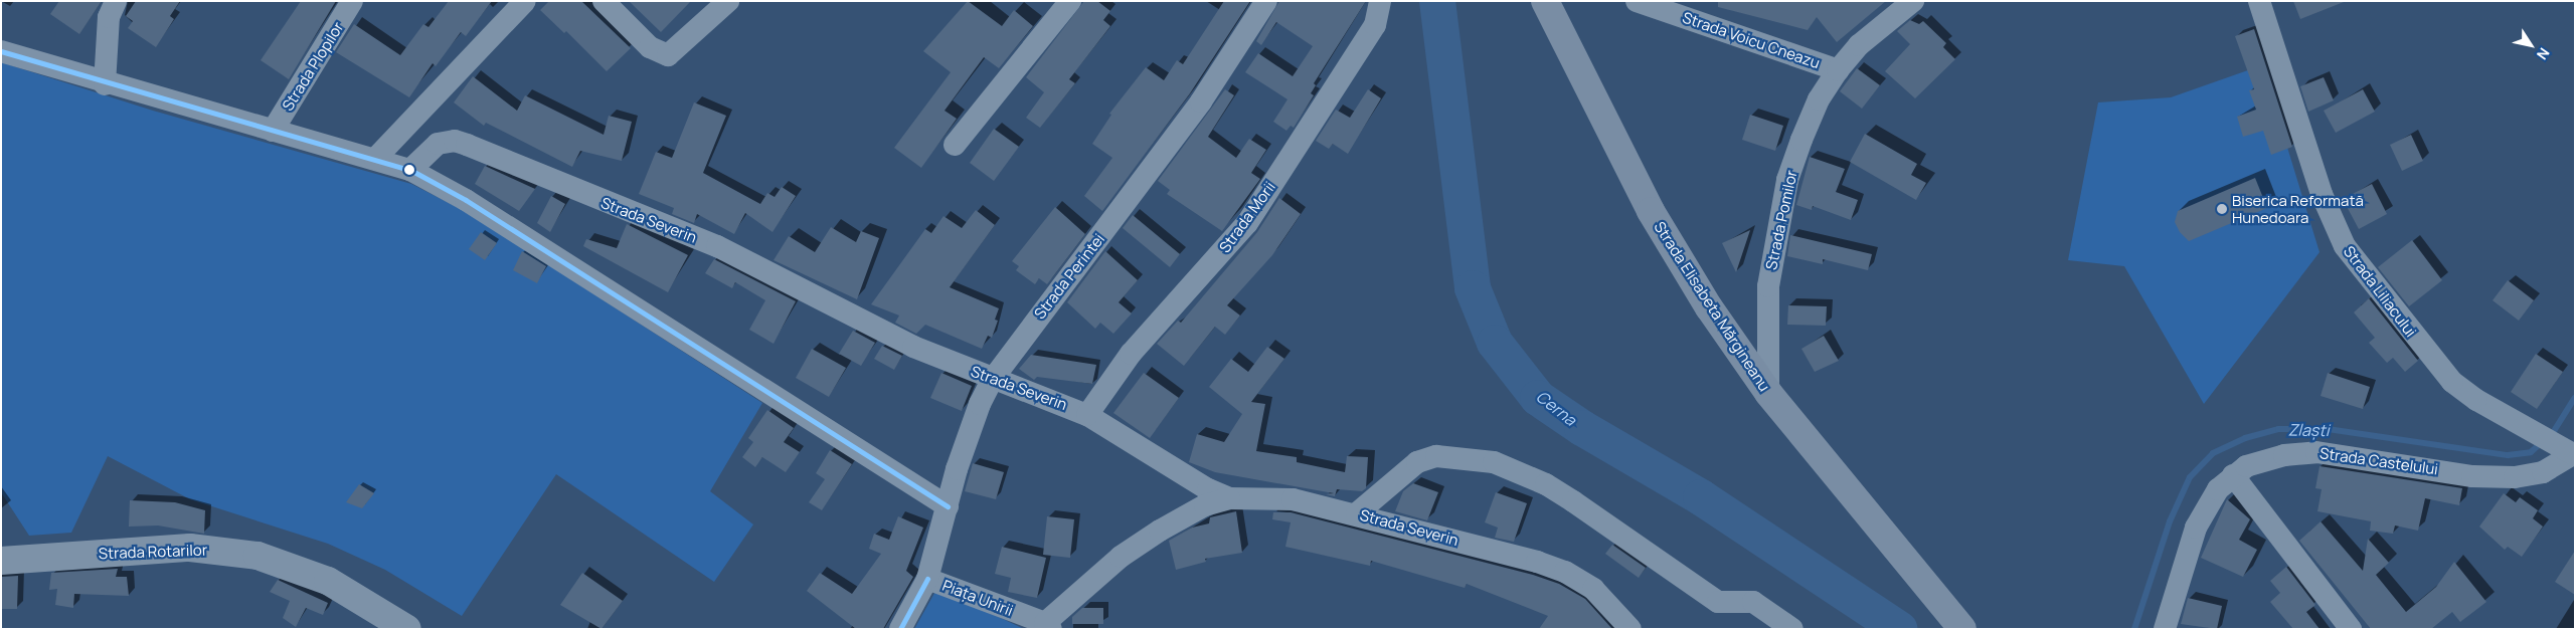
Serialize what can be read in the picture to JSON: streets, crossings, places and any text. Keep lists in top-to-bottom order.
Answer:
{
  "streets": {
    "main road": ["Strada Elisabeta Mărgineanu"],
    "street": [
      "Strada Voicu Cneazu",
      "Strada Plopilor",
      "Strada Morii",
      "Strada Severin",
      "Strada Pomilor",
      "Strada Perintei",
      "Strada Liliacului",
      "Strada Castelului",
      "Strada Rotarilor",
      "Piața Unirii"
    ]
  },
  "crossings": [
    ["Strada Voicu Cneazu", "Strada Pomilor"],
    ["Strada Morii", "Strada Severin"],
    ["Strada Severin", "Strada Perintei"],
    ["Strada Pomilor", "Strada Elisabeta Mărgineanu"],
    ["Strada Perintei", "Piața Unirii"],
    ["Strada Liliacului", "Strada Castelului"]
  ],
  "water": ["Cerna", "Zlaști"],
  "places": ["Biserica Reformată Hunedoara"],
  "north": "bottom right"
}
